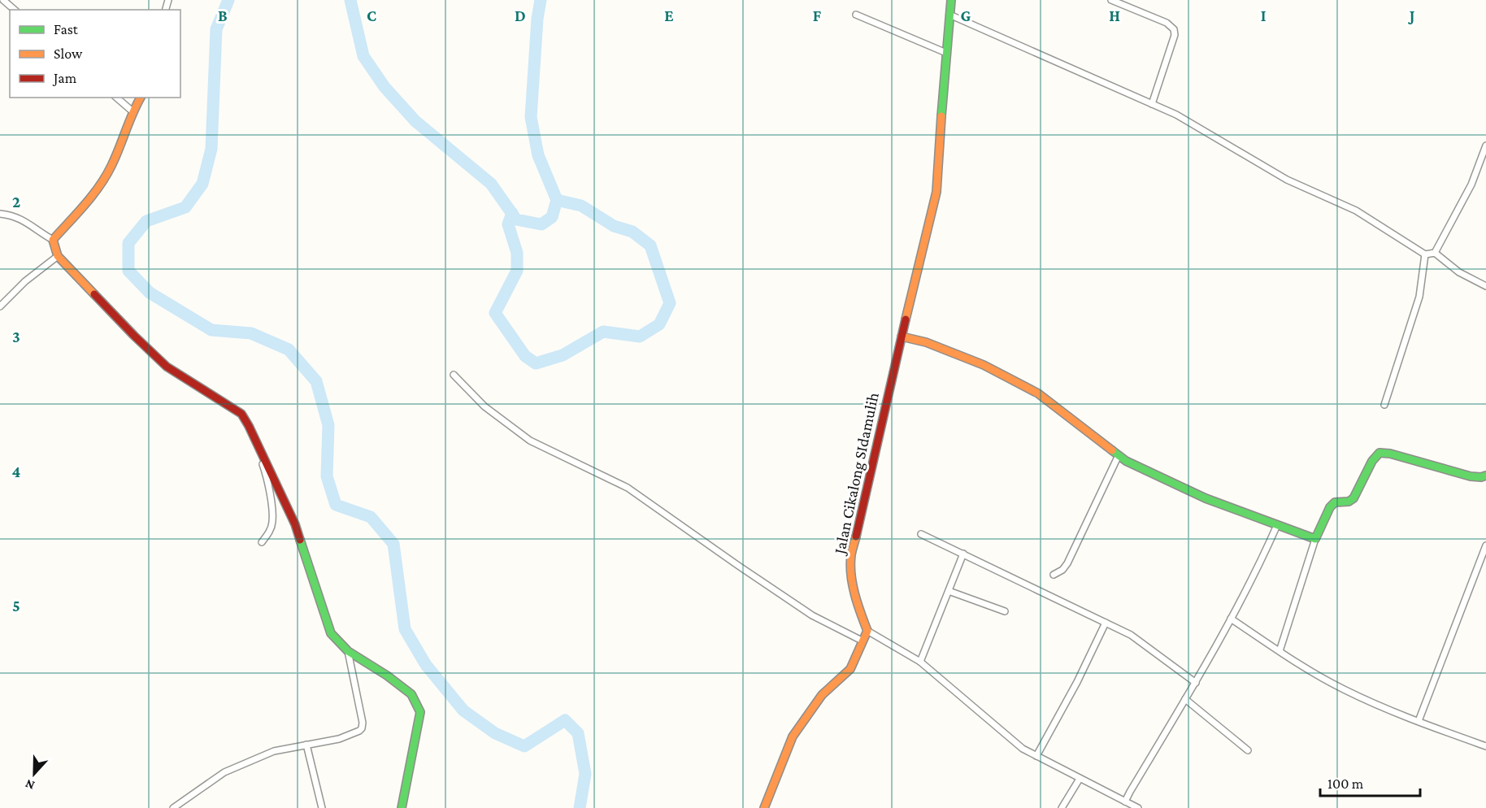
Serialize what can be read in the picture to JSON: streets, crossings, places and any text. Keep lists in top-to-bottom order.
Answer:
{
  "streets": {
    "street": ["Jalan Cikalong SIdamulih"]
  },
  "legend": ["Fast", "Slow", "Jam"],
  "scale_bar": "100 m",
  "north": "bottom",
  "grid": {
    "columns": [
      "B",
      "C",
      "D",
      "E",
      "F",
      "G",
      "H",
      "I",
      "J"
    ],
    "rows": [
      "2",
      "3",
      "4",
      "5"
    ]
  }
}
